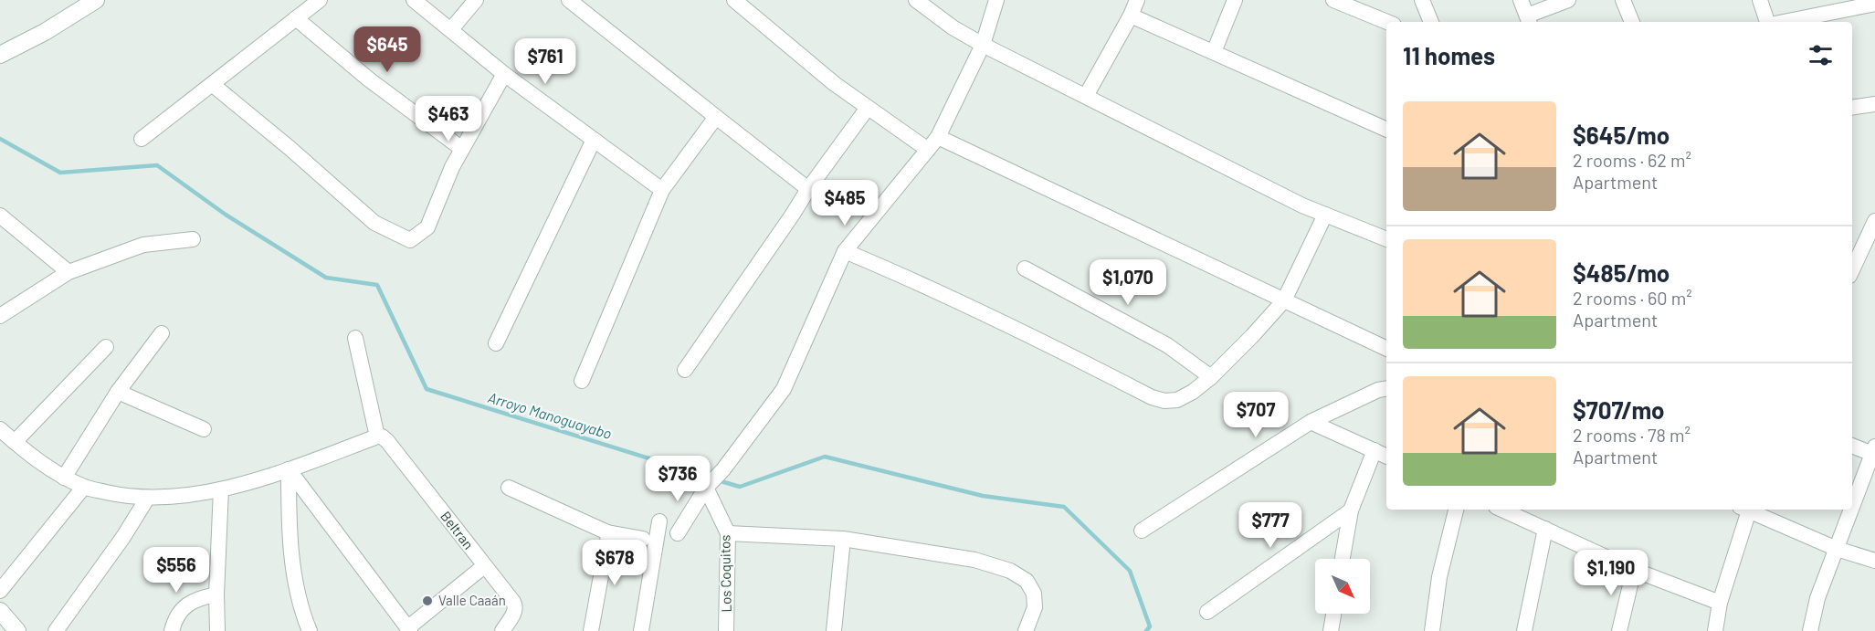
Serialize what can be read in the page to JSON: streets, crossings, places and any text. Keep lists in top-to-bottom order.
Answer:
{
  "streets": {
    "street": ["Beltran", "Los Coquitos"]
  },
  "water": ["Arroyo Manoguayabo"],
  "places": ["Valle Caaán"],
  "north": "bottom right",
  "page": {
    "heading": "11 homes",
    "price": [
      "$645",
      "$761",
      "$463",
      "$485",
      "$1,070",
      "$707",
      "$736",
      "$777",
      "$678",
      "$556",
      "$1,190"
    ],
    "list": [
      {
        "name": "$645/mo",
        "note": "2 rooms · 62 m² · Apartment"
      },
      {
        "name": "$485/mo",
        "note": "2 rooms · 60 m² · Apartment"
      },
      {
        "name": "$707/mo",
        "note": "2 rooms · 78 m² · Apartment"
      }
    ]
  }
}
